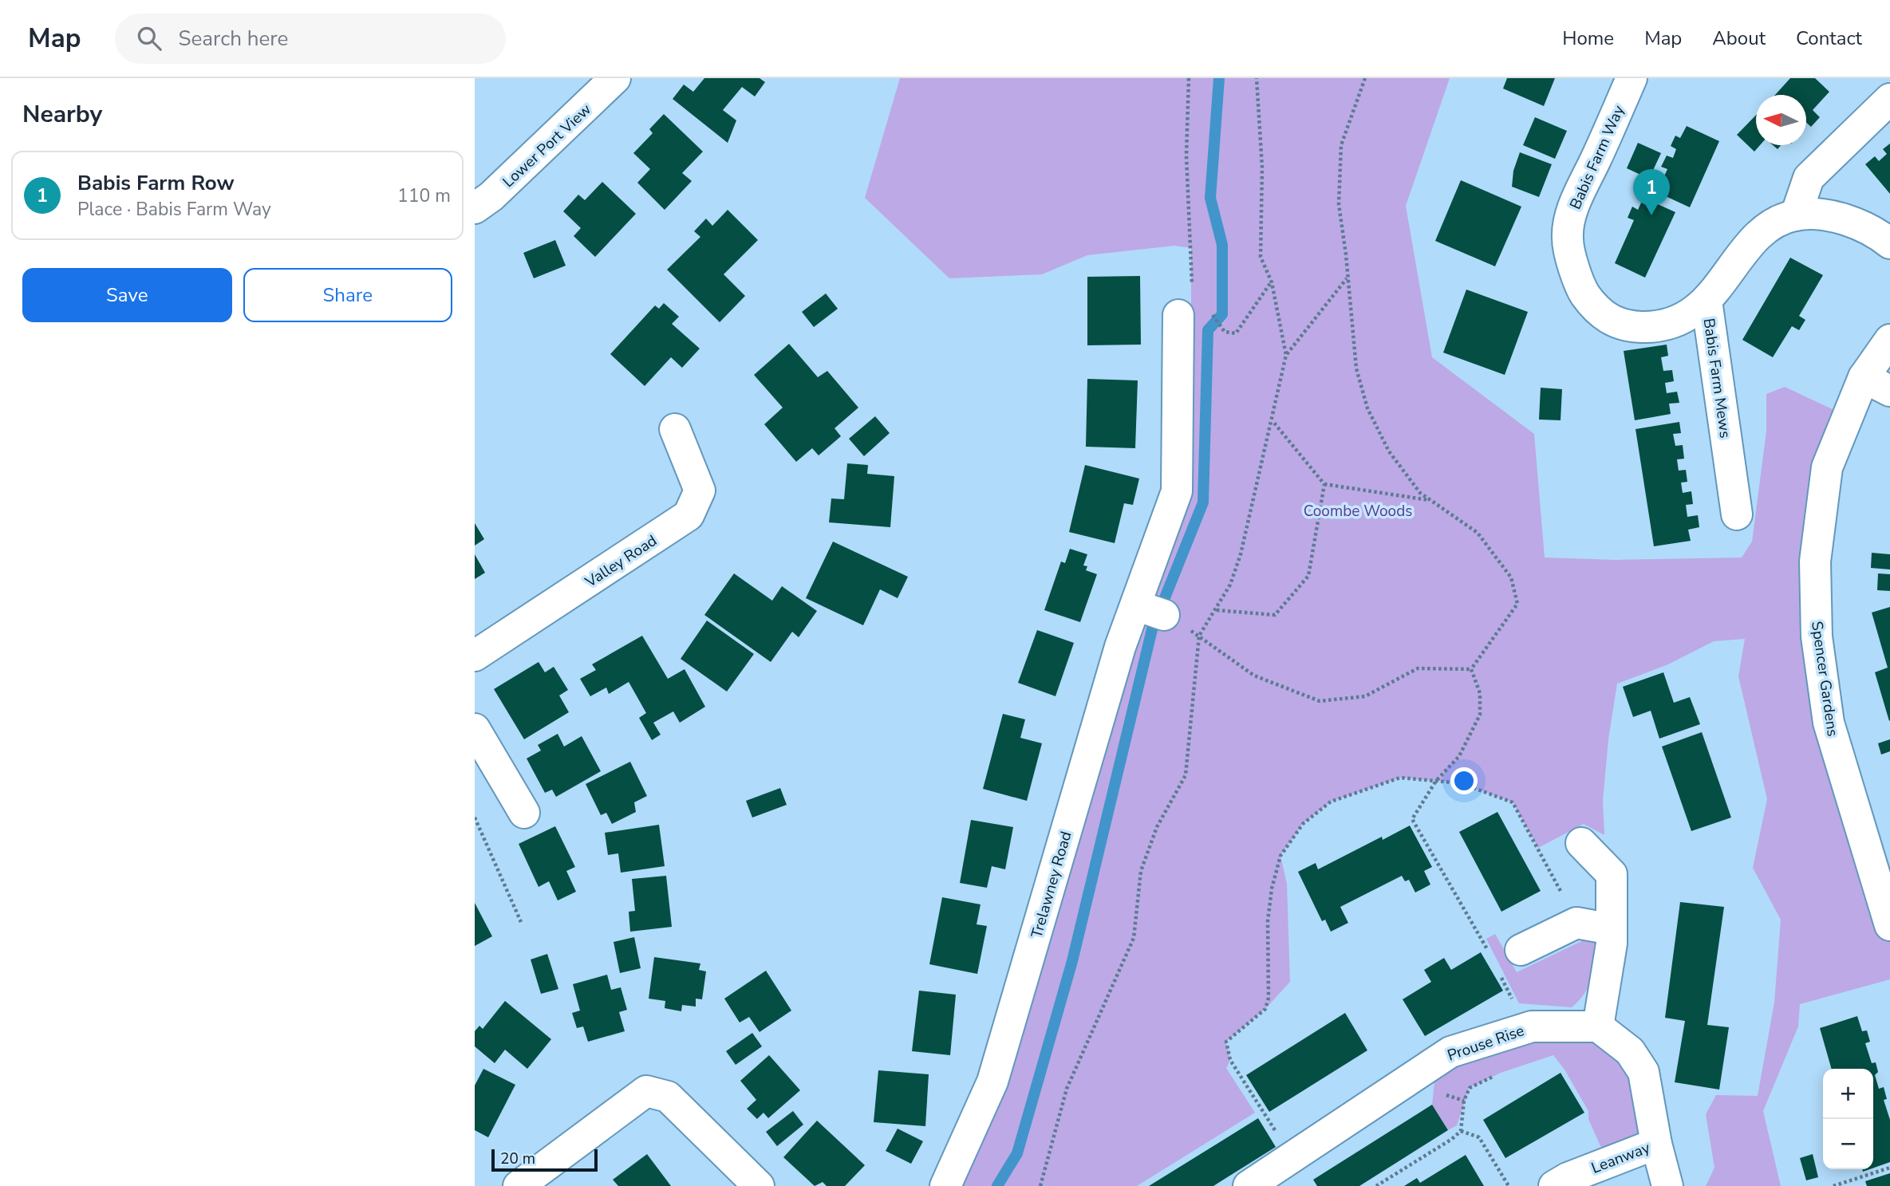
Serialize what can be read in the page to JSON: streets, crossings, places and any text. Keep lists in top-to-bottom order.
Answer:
{
  "streets": {
    "street": [
      "Lower Port View",
      "Babis Farm Way",
      "Babis Farm Mews",
      "Valley Road",
      "Spencer Gardens",
      "Trelawney Road",
      "Prouse Rise",
      "Leanway"
    ]
  },
  "crossings": [
    ["Babis Farm Way", "Babis Farm Mews"]
  ],
  "parks": ["Coombe Woods"],
  "scale_bar": "20 m",
  "north": "left",
  "page": {
    "header": "Map",
    "search": "Search here",
    "nav": [
      "Home",
      "Map",
      "About",
      "Contact"
    ],
    "heading": "Nearby",
    "list": [
      {
        "mark": "1",
        "name": "Babis Farm Row",
        "note": "Place · Babis Farm Way",
        "value": "110 m"
      }
    ],
    "pins": "1",
    "buttons": ["Save", "Share"],
    "map_buttons": ["+", "−"],
    "scale": "20 m"
  }
}
